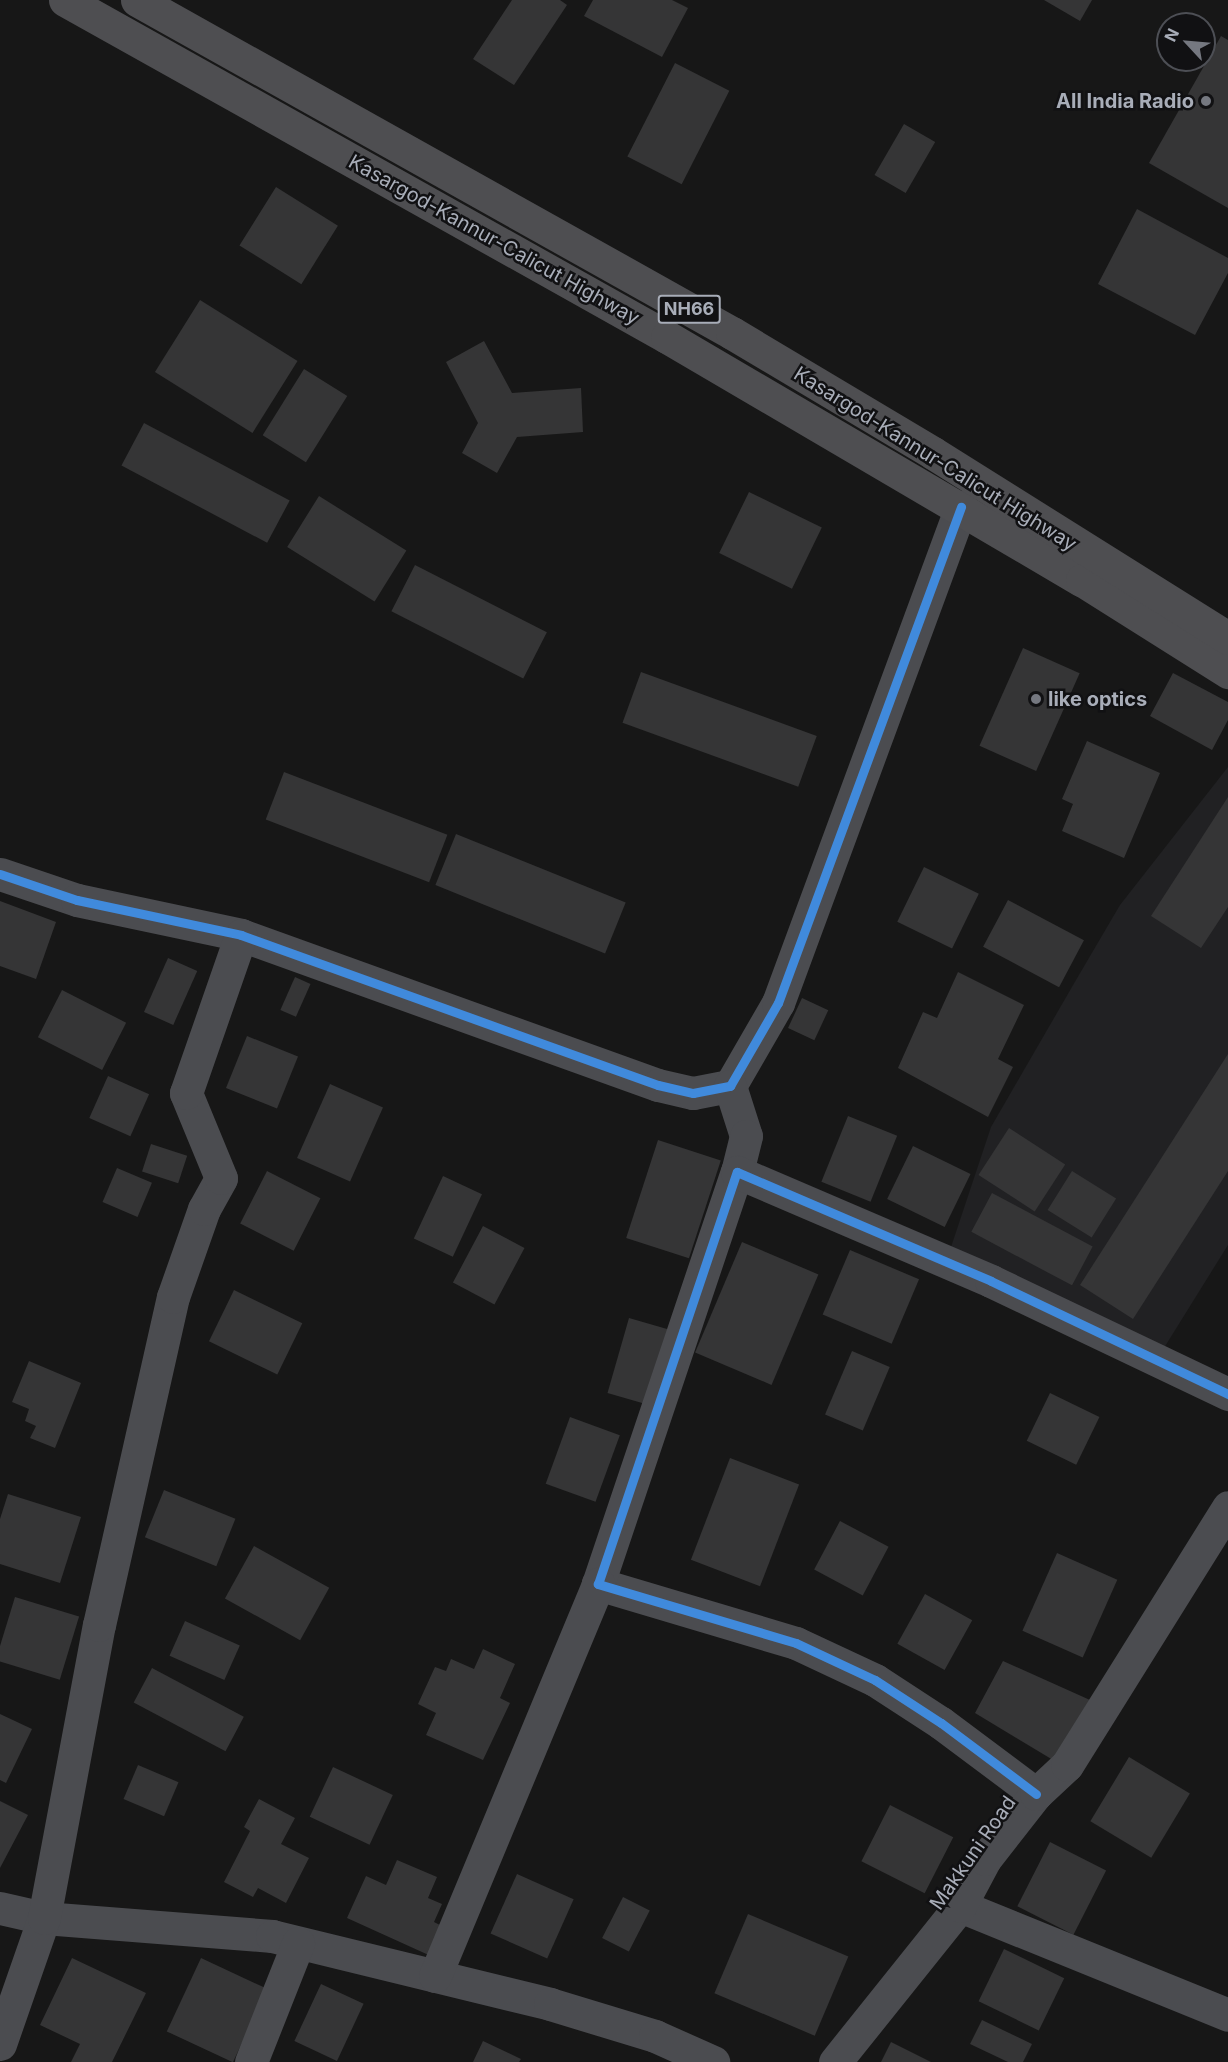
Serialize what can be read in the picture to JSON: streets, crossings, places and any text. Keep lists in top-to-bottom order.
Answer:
{
  "streets": {
    "highway": ["Kasargod-Kannur-Calicut Highway", "NH66"],
    "street": ["Makkuni Road"]
  },
  "places": ["All India Radio", "like optics"],
  "north": "top left"
}
